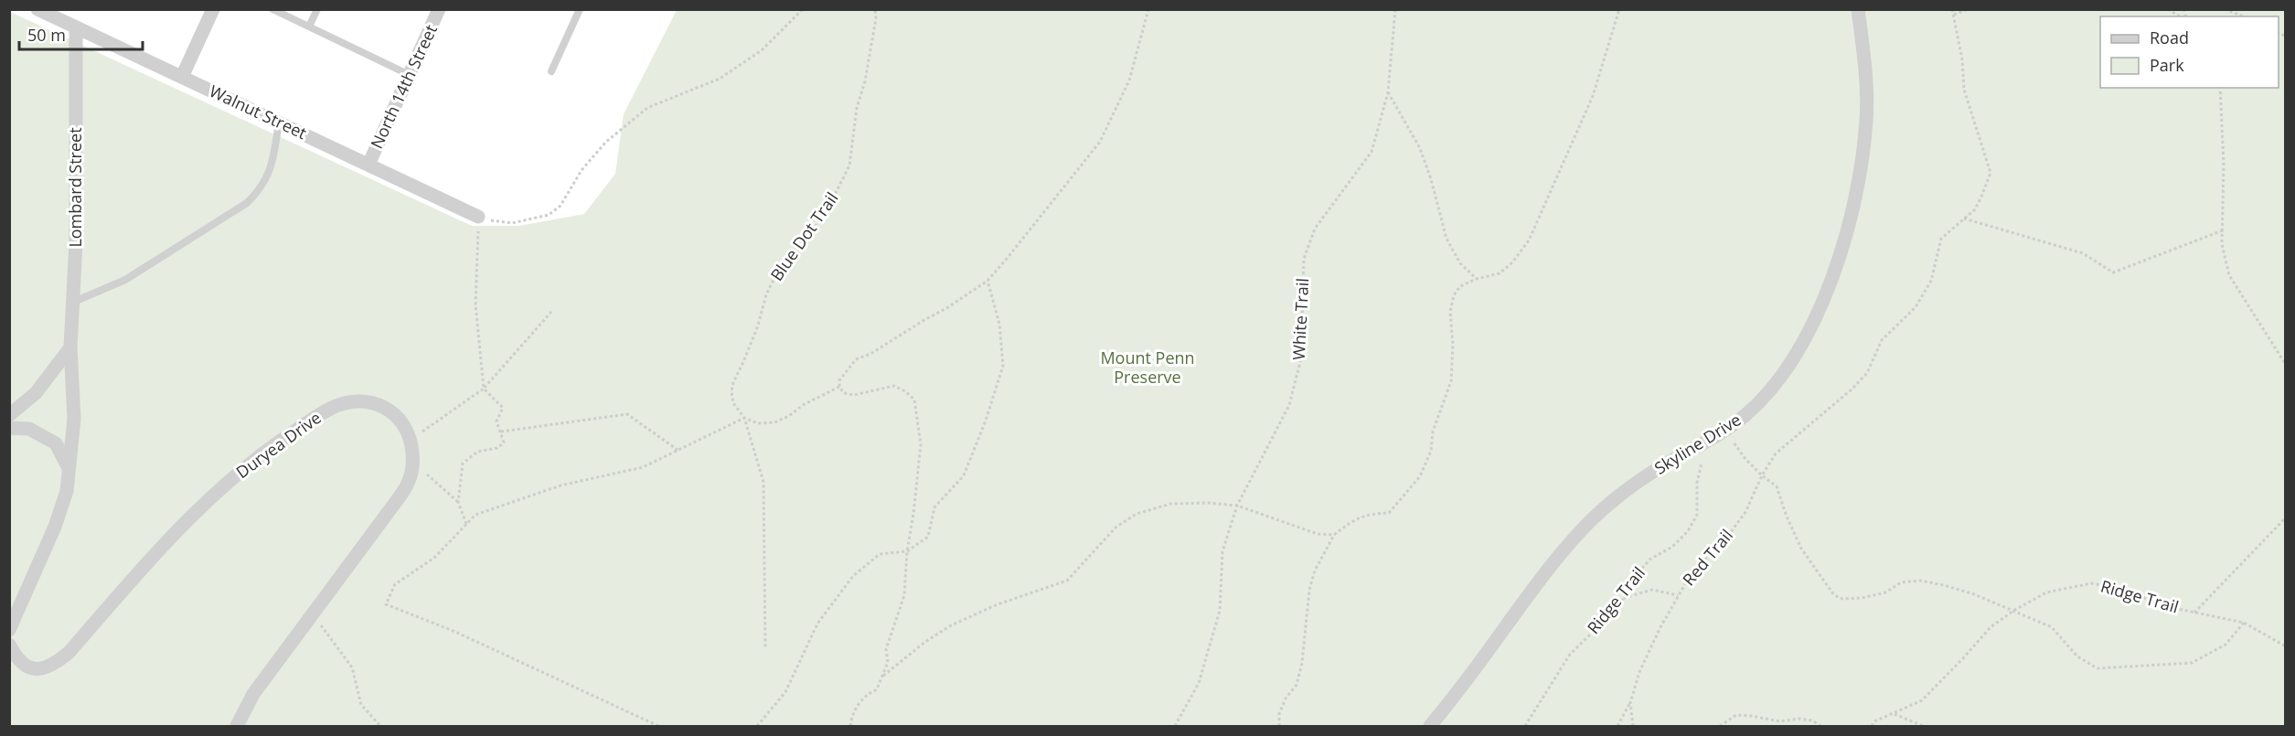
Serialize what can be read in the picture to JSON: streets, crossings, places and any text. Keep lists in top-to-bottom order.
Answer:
{
  "streets": {
    "street": [
      "North 14th Street",
      "Walnut Street",
      "Lombard Street",
      "Skyline Drive",
      "Duryea Drive"
    ],
    "path": [
      "Blue Dot Trail",
      "White Trail",
      "Red Trail",
      "Ridge Trail"
    ]
  },
  "crossings": [
    ["North 14th Street", "Walnut Street"],
    ["Walnut Street", "Lombard Street"],
    ["Skyline Drive", "Ridge Trail"]
  ],
  "parks": ["Mount Penn Preserve"],
  "legend": ["Road", "Park"],
  "scale_bar": "50 m"
}
